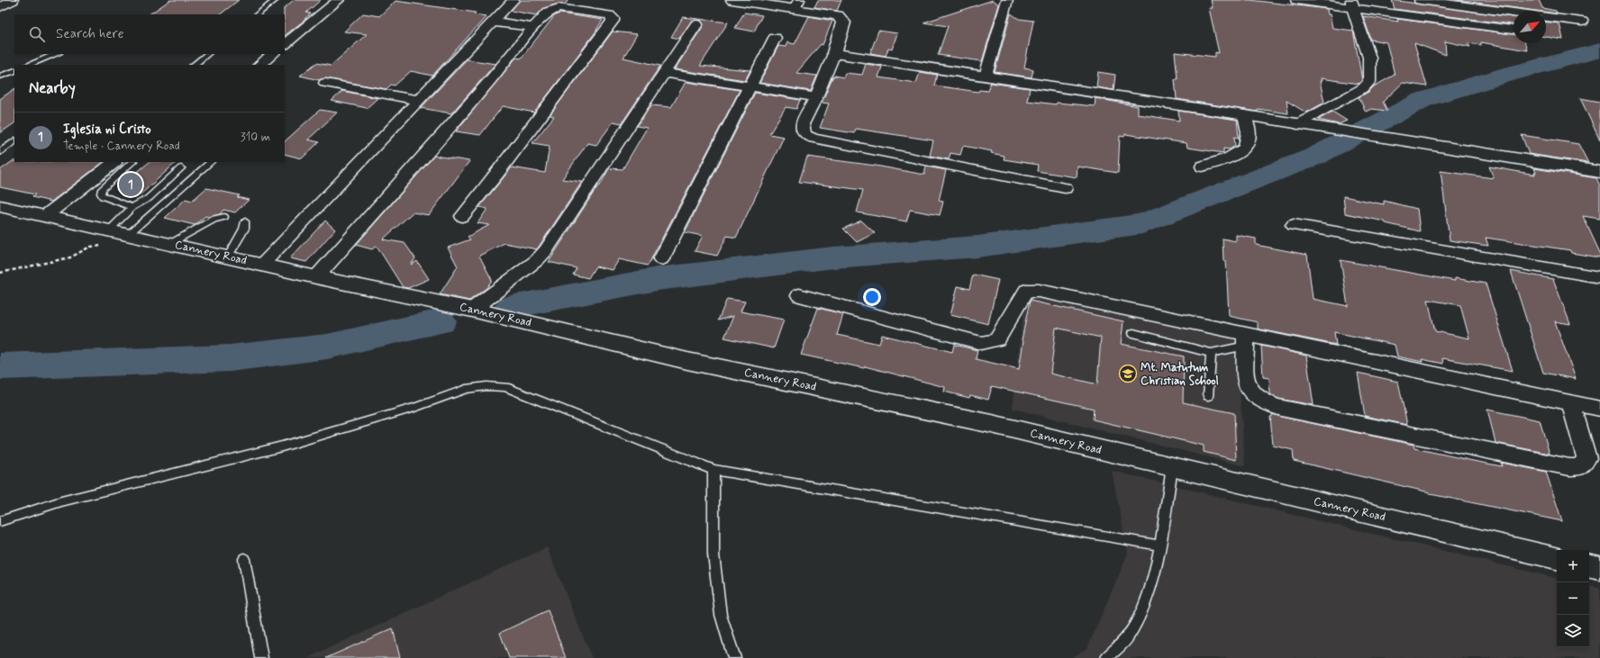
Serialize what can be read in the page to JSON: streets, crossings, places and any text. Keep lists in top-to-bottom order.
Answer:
{
  "streets": {
    "main road": ["Cannery Road"]
  },
  "places": {
    "school or university": ["Mt. Matutum Christian School"]
  },
  "north": "top right",
  "page": {
    "search": "Search here",
    "heading": "Nearby",
    "list": [
      {
        "mark": "1",
        "name": "Iglesia ni Cristo",
        "note": "Temple · Cannery Road",
        "value": "310 m"
      }
    ],
    "pins": "1",
    "map_buttons": ["+", "−"]
  }
}
